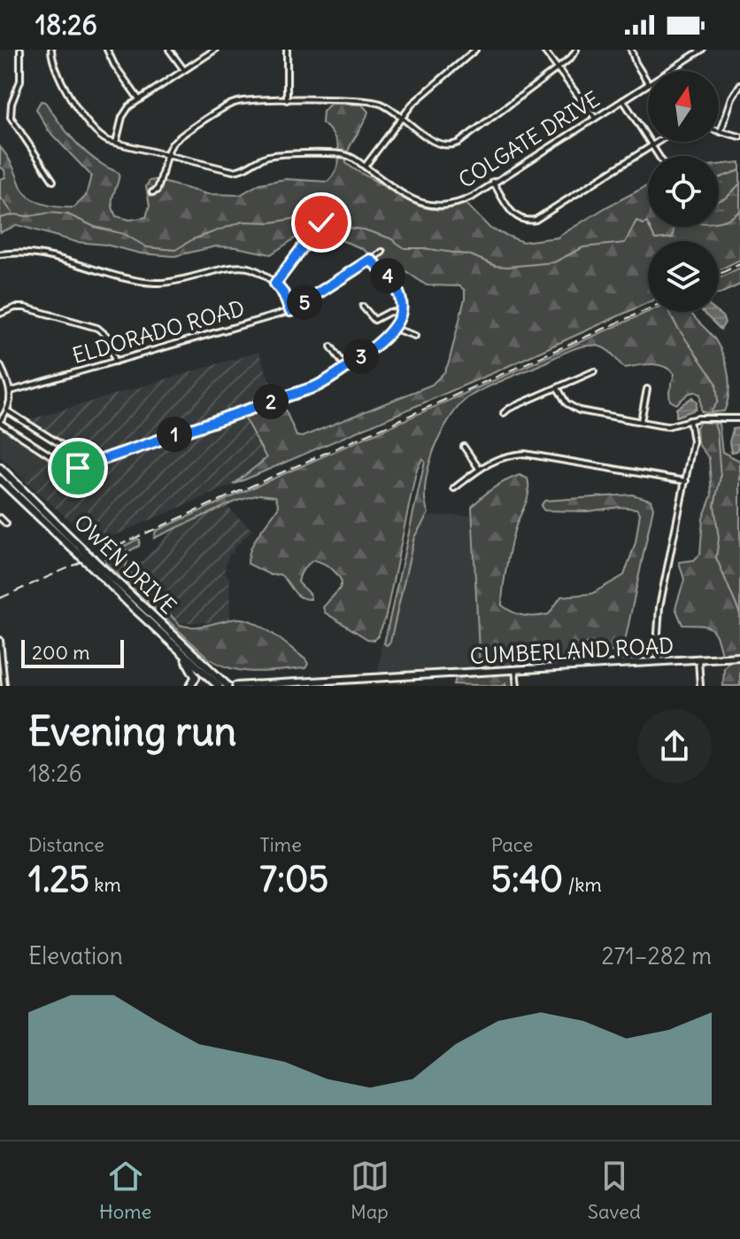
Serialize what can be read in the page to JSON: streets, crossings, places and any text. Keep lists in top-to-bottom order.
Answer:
{
  "streets": {
    "highway": ["OWEN DRIVE"],
    "main road": ["CUMBERLAND ROAD"],
    "street": ["COLGATE DRIVE", "ELDORADO ROAD"]
  },
  "scale_bar": "200 m",
  "north": "top",
  "page": {
    "status": "18:26",
    "pins": [
      "4",
      "5",
      "3",
      "2",
      "1"
    ],
    "scale": "200 m",
    "heading": ["Evening run", "18:26"],
    "stats": [
      ["Distance", "1.25 km"],
      ["Time", "7:05"],
      ["Pace", "5:40 /km"]
    ],
    "chart": ["Elevation", "271–282 m"],
    "tabs": ["Home", "Map", "Saved"]
  }
}
